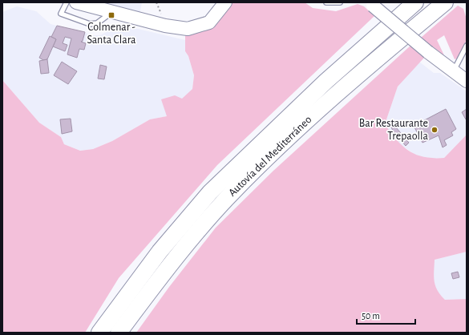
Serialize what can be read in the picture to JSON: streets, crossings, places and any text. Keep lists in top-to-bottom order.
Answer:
{
  "streets": {
    "highway": ["Autovía del Mediterráneo"]
  },
  "places": {
    "transit": ["Colmenar - Santa Clara"],
    "other": ["Bar Restaurante Trepaolla"]
  },
  "scale_bar": "50 m"
}
